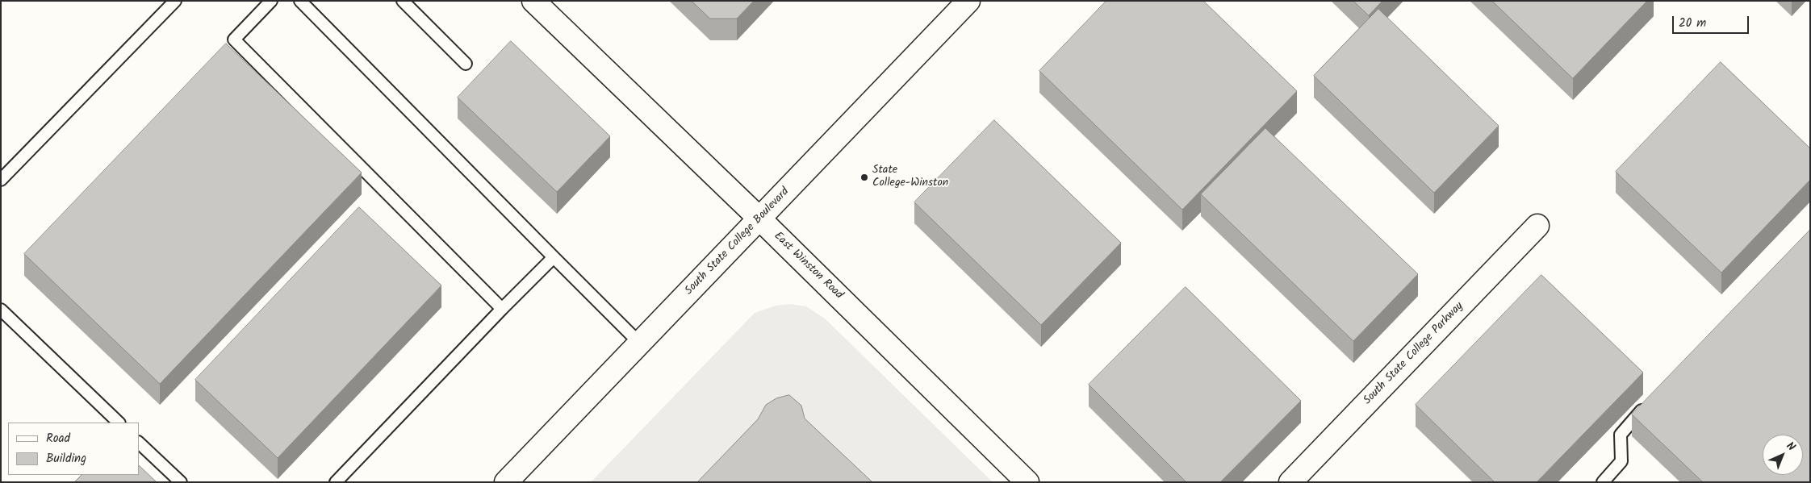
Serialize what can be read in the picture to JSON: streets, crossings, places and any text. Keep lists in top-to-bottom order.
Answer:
{
  "streets": {
    "street": ["South State College Boulevard", "East Winston Road", "South State College Parkway"]
  },
  "crossings": [
    ["South State College Boulevard", "East Winston Road"]
  ],
  "places": ["State College-Winston"],
  "legend": ["Road", "Building"],
  "scale_bar": "20 m",
  "north": "top right"
}
